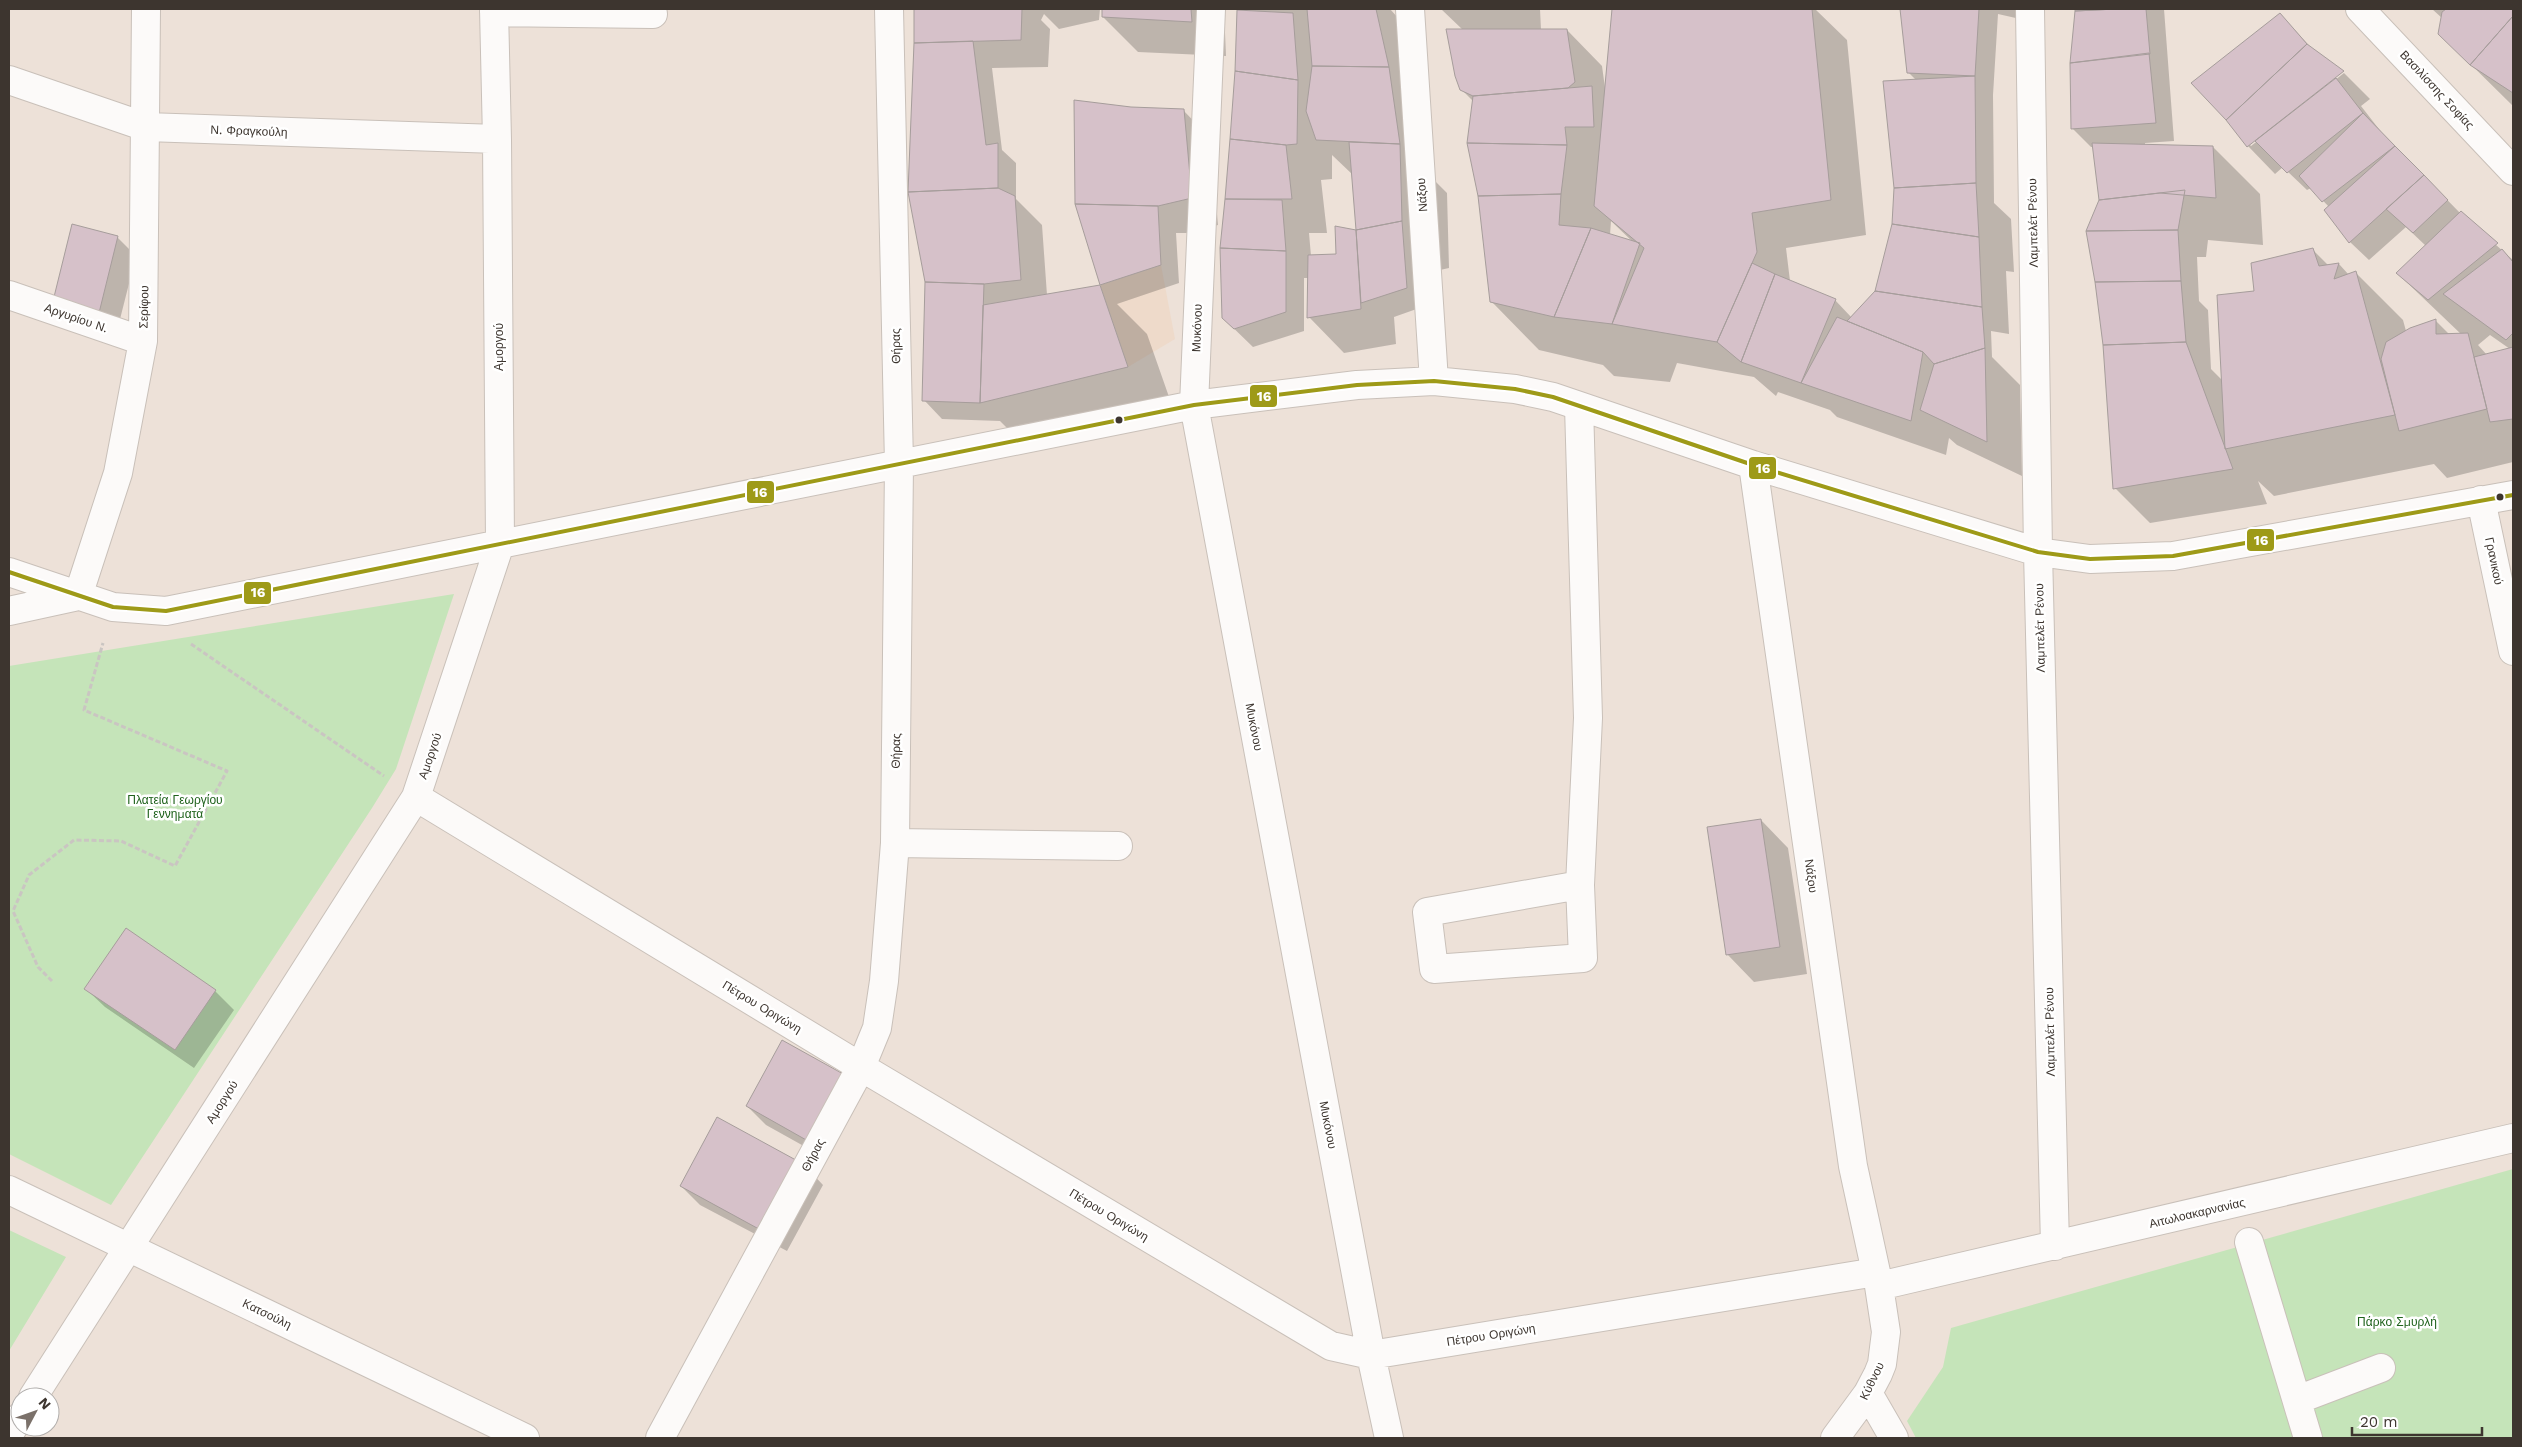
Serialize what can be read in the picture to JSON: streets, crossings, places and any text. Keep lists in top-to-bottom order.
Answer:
{
  "streets": {
    "street": [
      "Βασιλίσσης Σοφίας",
      "Ν. Φραγκούλη",
      "Νάξου",
      "Λαμπελέτ Ρένου",
      "Σερίφου",
      "Αργυρίου Ν.",
      "Μυκόνου",
      "Θήρας",
      "Αμοργού",
      "Γρανικού",
      "Πέτρου Οριγώνη",
      "Αιτωλοακαρνανίας",
      "Κατσούλη",
      "Κύθνου"
    ]
  },
  "crossings": [
    ["Ν. Φραγκούλη", "Σερίφου"],
    ["Ν. Φραγκούλη", "Αμοργού"],
    ["Νάξου", "Πέτρου Οριγώνη"],
    ["Νάξου", "Αιτωλοακαρνανίας"],
    ["Νάξου", "Κύθνου"],
    ["Λαμπελέτ Ρένου", "Αιτωλοακαρνανίας"],
    ["Σερίφου", "Αργυρίου Ν."],
    ["Μυκόνου", "Πέτρου Οριγώνη"],
    ["Θήρας", "Πέτρου Οριγώνη"],
    ["Αμοργού", "Πέτρου Οριγώνη"],
    ["Αμοργού", "Κατσούλη"],
    ["Πέτρου Οριγώνη", "Αιτωλοακαρνανίας"],
    ["Πέτρου Οριγώνη", "Κύθνου"],
    ["Αιτωλοακαρνανίας", "Κύθνου"]
  ],
  "parks": ["Πλατεία Γεωργίου Γεννηματά", "Πάρκο Σµυρλή"],
  "lines": ["transit line 16"],
  "scale_bar": "20 m",
  "north": "top right"
}
